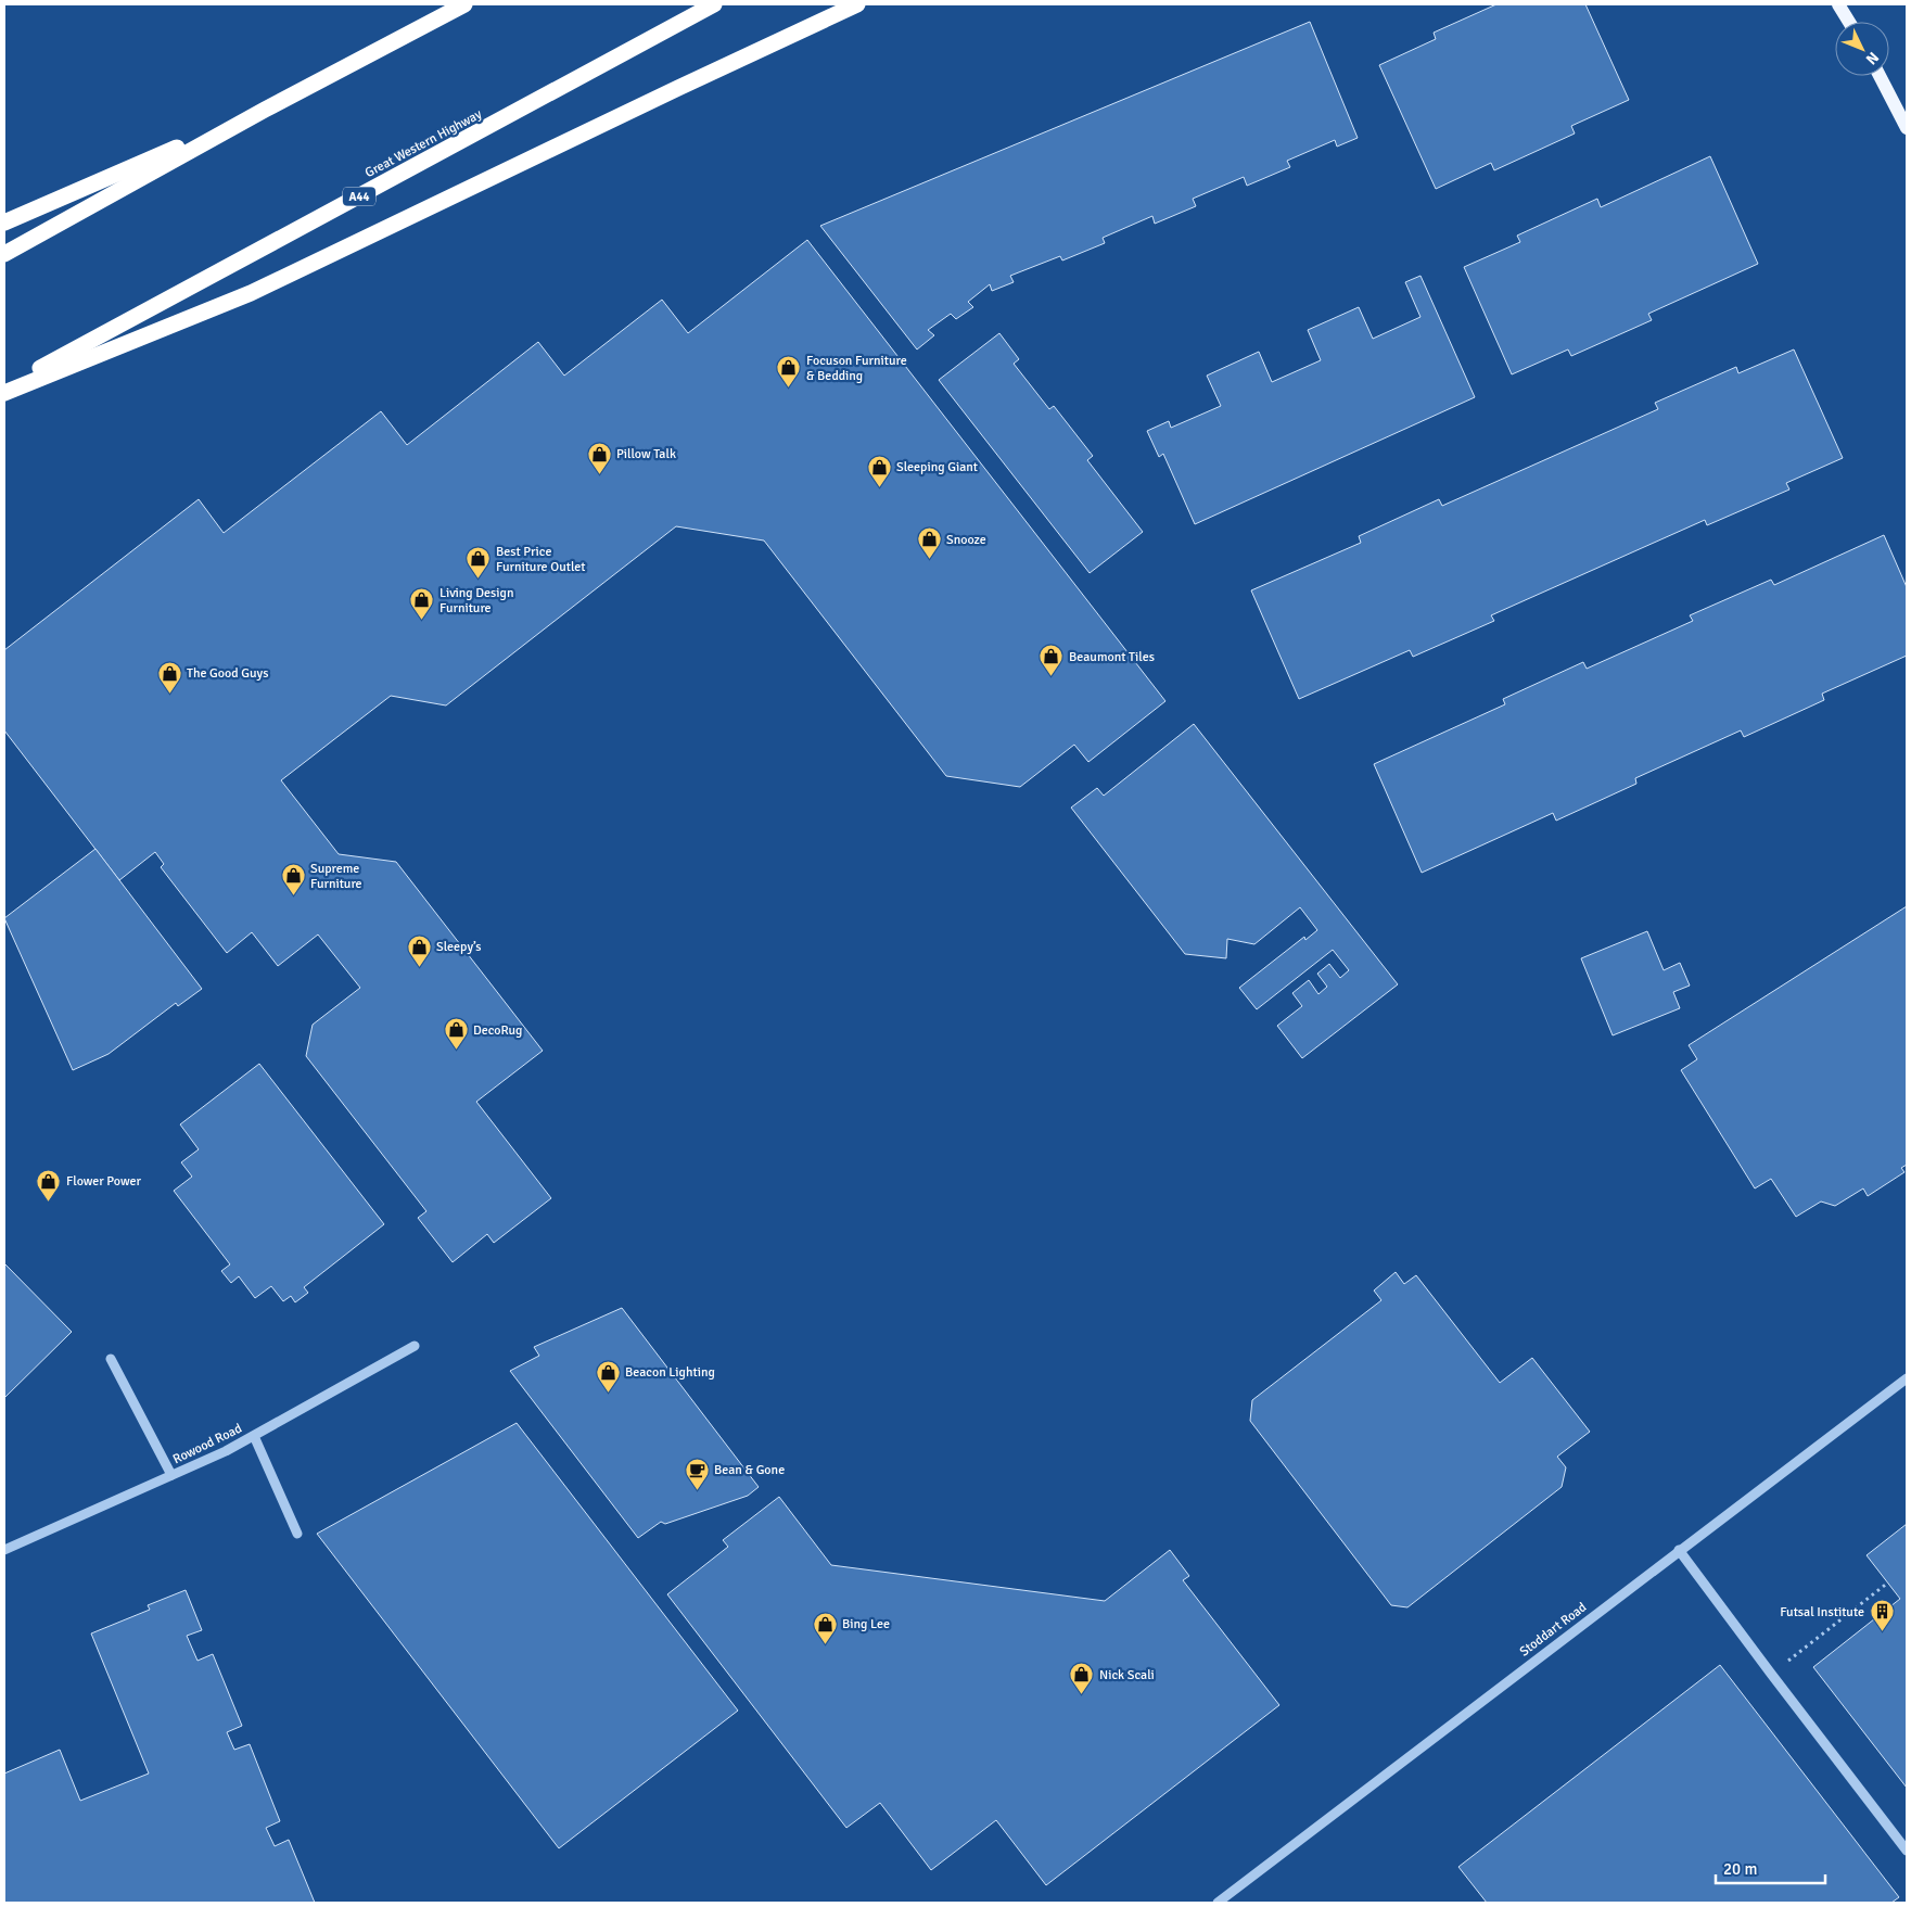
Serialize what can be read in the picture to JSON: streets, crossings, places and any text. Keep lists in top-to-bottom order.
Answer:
{
  "streets": {
    "highway": ["Great Western Highway", "A44"],
    "street": ["Rowood Road", "Stoddart Road"]
  },
  "places": {
    "shop": [
      "Focuson Furniture & Bedding",
      "Pillow Talk",
      "Sleeping Giant",
      "Snooze",
      "Best Price Furniture Outlet",
      "Living Design Furniture",
      "Beaumont Tiles",
      "The Good Guys",
      "Supreme Furniture",
      "Sleepy’s",
      "DecoRug",
      "Flower Power",
      "Beacon Lighting",
      "Bing Lee",
      "Nick Scali"
    ],
    "cafe": ["Bean & Gone"],
    "building": ["Futsal Institute"]
  },
  "scale_bar": "20 m",
  "north": "bottom right"
}
